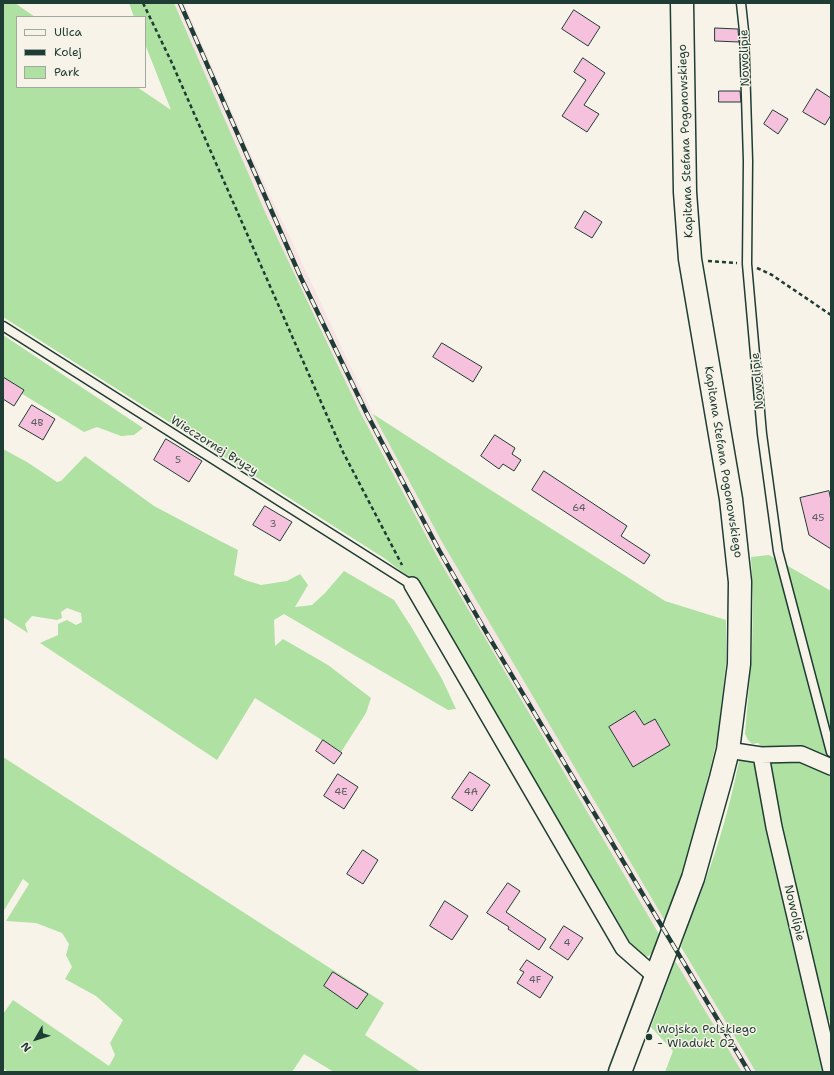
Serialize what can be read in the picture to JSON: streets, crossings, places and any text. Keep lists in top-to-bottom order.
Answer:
{
  "streets": {
    "main road": ["Kapitana Stefana Pogonowskiego"],
    "street": ["Nowolipie"],
    "lane": ["Wieczornej Bryzy"]
  },
  "places": ["Wojska Polskiego - Wiadukt 02"],
  "house_numbers": [
    "4B",
    "5",
    "64",
    "45",
    "3",
    "4E",
    "4A",
    "4",
    "4F"
  ],
  "legend": ["Ulica", "Kolej", "Park"],
  "north": "bottom left"
}
